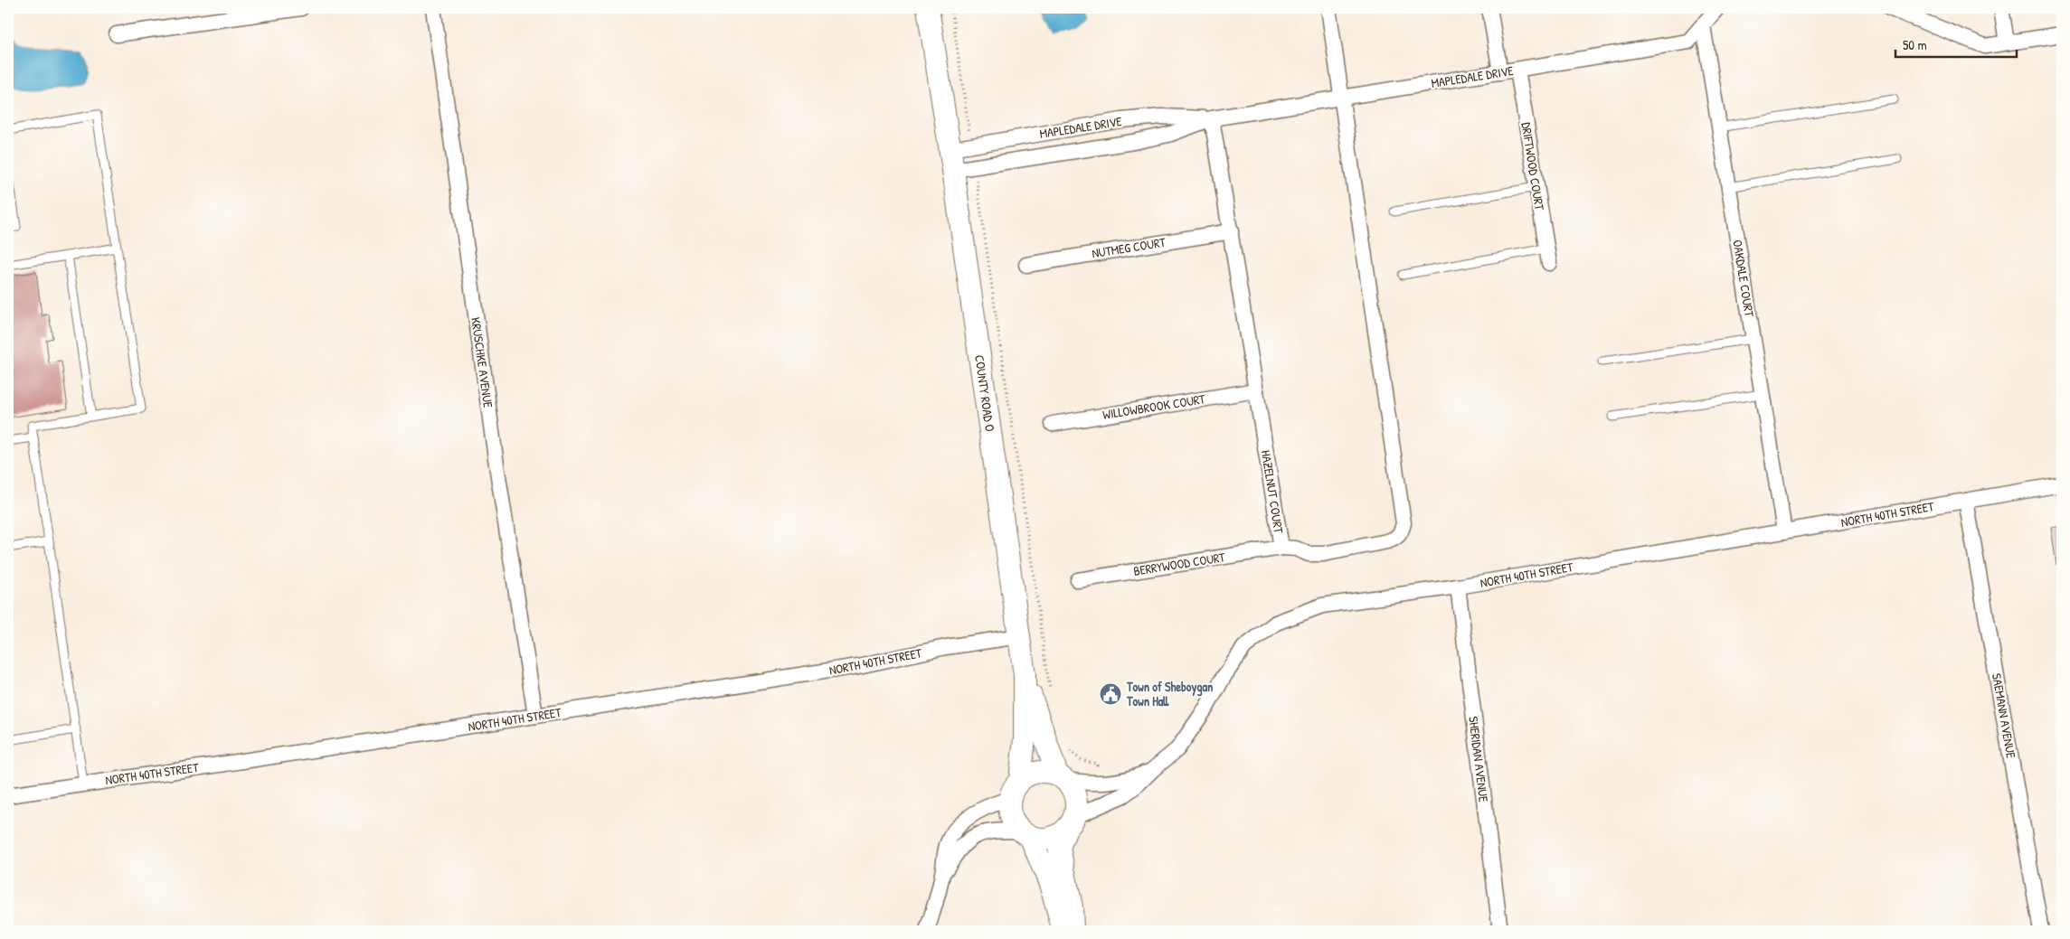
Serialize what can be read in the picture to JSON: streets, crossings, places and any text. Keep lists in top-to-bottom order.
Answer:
{
  "streets": {
    "street": [
      "MAPLEDALE DRIVE",
      "DRIFTWOOD COURT",
      "NUTMEG COURT",
      "OAKDALE COURT",
      "KRUSCHKE AVENUE",
      "COUNTY ROAD O",
      "WILLOWBROOK COURT",
      "HAZELNUT COURT",
      "NORTH 40TH STREET",
      "BERRYWOOD COURT",
      "SAEMANN AVENUE",
      "SHERIDAN AVENUE"
    ]
  },
  "crossings": [
    ["MAPLEDALE DRIVE", "DRIFTWOOD COURT"],
    ["MAPLEDALE DRIVE", "OAKDALE COURT"],
    ["MAPLEDALE DRIVE", "COUNTY ROAD O"],
    ["MAPLEDALE DRIVE", "HAZELNUT COURT"],
    ["NUTMEG COURT", "HAZELNUT COURT"],
    ["OAKDALE COURT", "NORTH 40TH STREET"],
    ["KRUSCHKE AVENUE", "NORTH 40TH STREET"],
    ["COUNTY ROAD O", "NORTH 40TH STREET"],
    ["WILLOWBROOK COURT", "HAZELNUT COURT"],
    ["HAZELNUT COURT", "BERRYWOOD COURT"],
    ["NORTH 40TH STREET", "SAEMANN AVENUE"],
    ["NORTH 40TH STREET", "SHERIDAN AVENUE"]
  ],
  "places": {
    "public building": ["Town of Sheboygan Town Hall"]
  },
  "scale_bar": "50 m"
}
